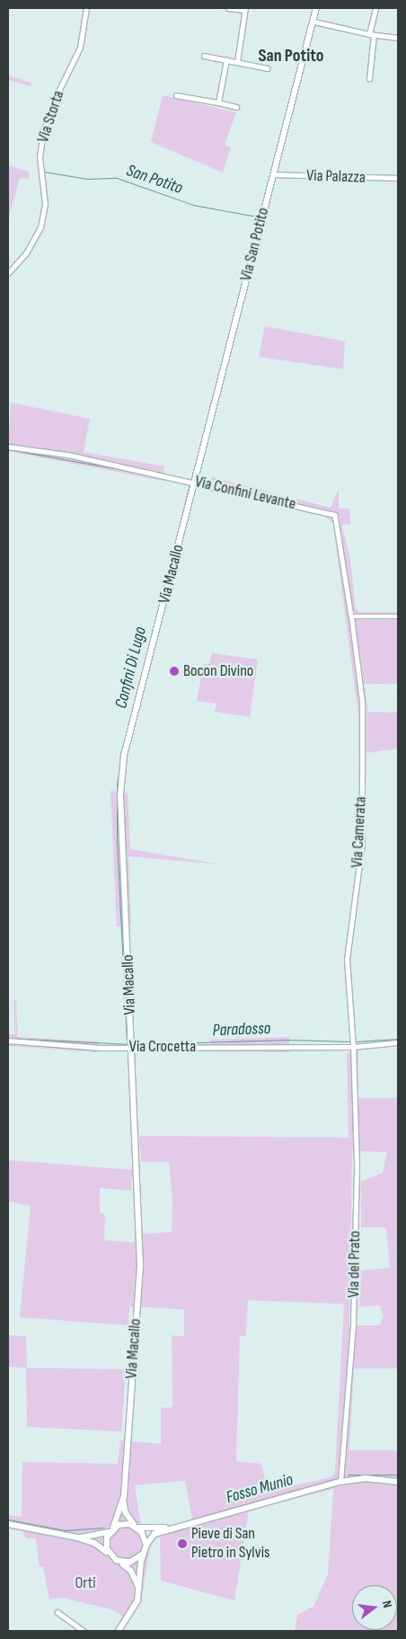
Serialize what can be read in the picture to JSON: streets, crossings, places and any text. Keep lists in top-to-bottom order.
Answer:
{
  "streets": {
    "street": [
      "Via Storta",
      "Via Palazza",
      "Via San Potito",
      "Via Confini Levante",
      "Via Macallo",
      "Via Camerata",
      "Via Crocetta",
      "Via del Prato"
    ]
  },
  "crossings": [
    ["Via Palazza", "Via San Potito"],
    ["Via San Potito", "Via Confini Levante"],
    ["Via San Potito", "Via Macallo"],
    ["Via Confini Levante", "Via Macallo"],
    ["Via Confini Levante", "Via Camerata"],
    ["Via Macallo", "Via Crocetta"],
    ["Via Camerata", "Via Crocetta"],
    ["Via Camerata", "Via del Prato"],
    ["Via Crocetta", "Via del Prato"]
  ],
  "districts": ["San Potito"],
  "water": [
    "San Potito",
    "Confini Di Lugo",
    "Paradosso",
    "Fosso Munio"
  ],
  "parks": ["Orti"],
  "places": ["Bocon Divino", "Pieve di San Pietro in Sylvis"],
  "north": "right"
}
